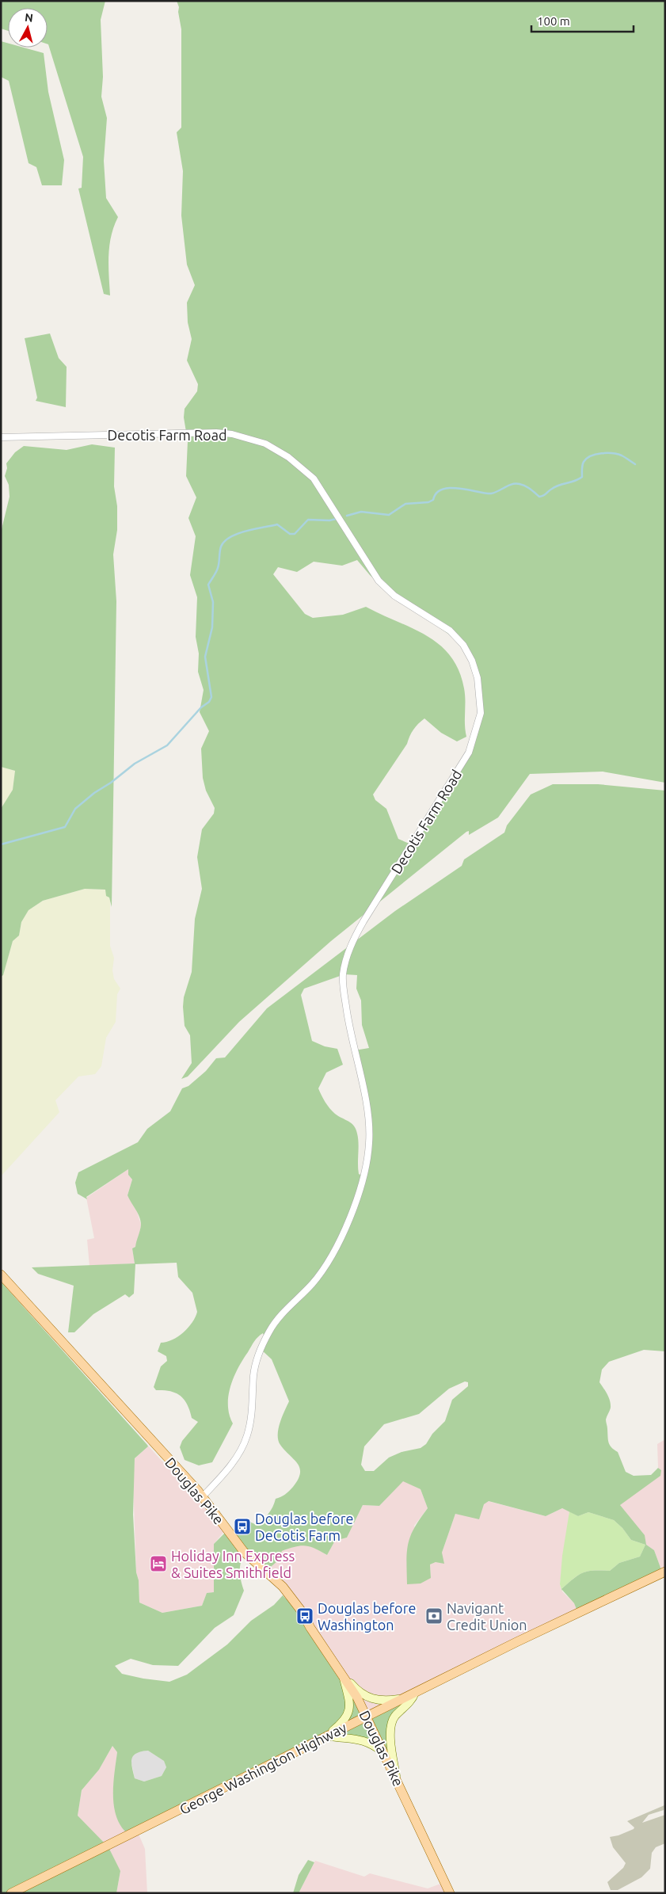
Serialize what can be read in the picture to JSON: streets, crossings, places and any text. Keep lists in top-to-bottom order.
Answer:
{
  "streets": {
    "main road": ["Douglas Pike", "George Washington Highway"],
    "street": ["Decotis Farm Road"]
  },
  "crossings": [
    ["Decotis Farm Road", "Douglas Pike"],
    ["Douglas Pike", "George Washington Highway"]
  ],
  "places": {
    "bus stop": ["Douglas before DeCotis Farm", "Douglas before Washington"],
    "hotel": ["Holiday Inn Express & Suites Smithfield"],
    "bank": ["Navigant Credit Union"]
  },
  "scale_bar": "100 m",
  "north": "top"
}
